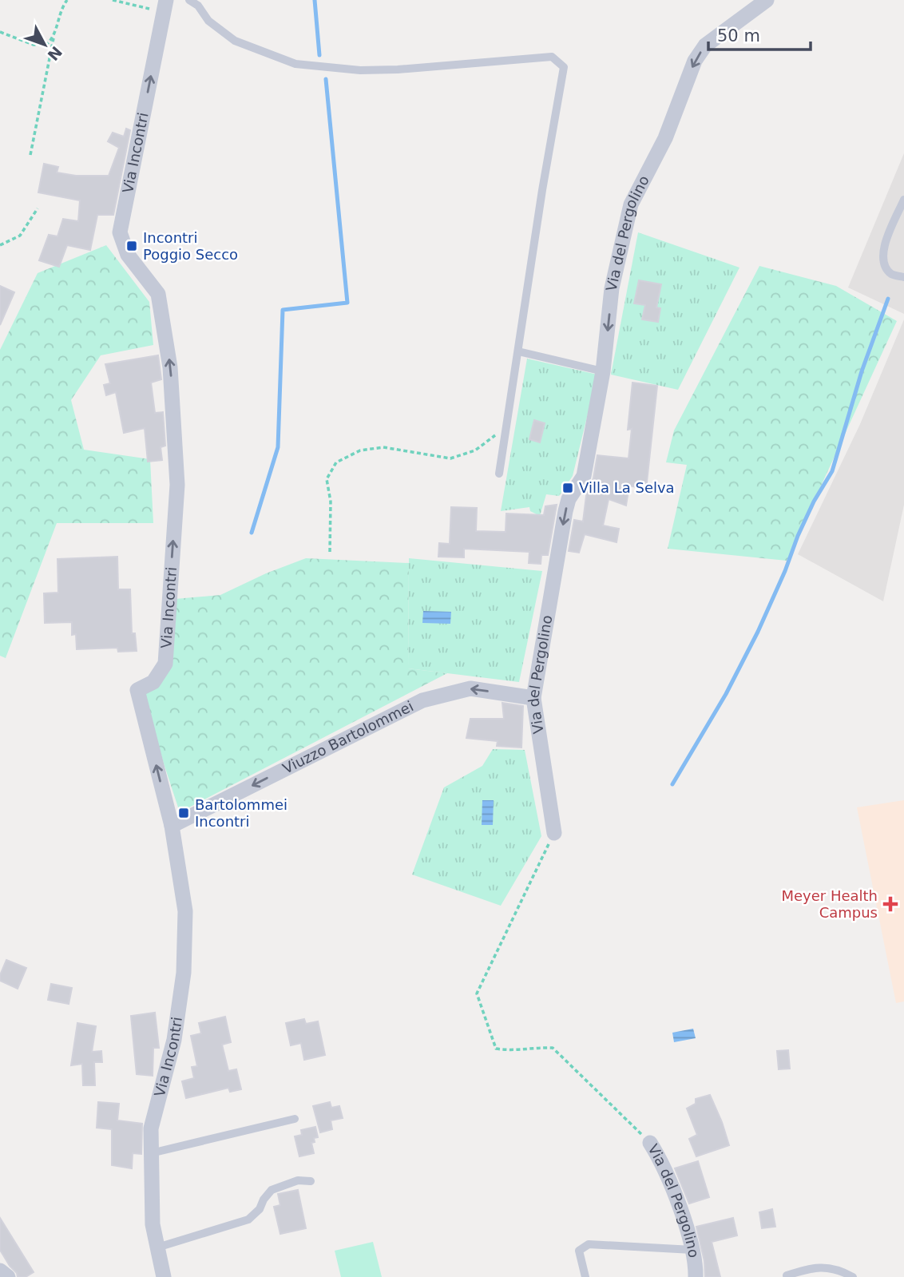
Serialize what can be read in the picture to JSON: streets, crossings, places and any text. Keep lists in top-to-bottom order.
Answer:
{
  "streets": {
    "street": ["Via Incontri", "Via del Pergolino", "Viuzzo Bartolommei"]
  },
  "crossings": [
    ["Via Incontri", "Viuzzo Bartolommei"],
    ["Via del Pergolino", "Viuzzo Bartolommei"]
  ],
  "one_way": ["Via Incontri", "Via del Pergolino", "Viuzzo Bartolommei"],
  "places": {
    "transit": ["Incontri Poggio Secco", "Villa La Selva", "Bartolommei Incontri"],
    "health": ["Meyer Health Campus"]
  },
  "scale_bar": "50 m",
  "north": "bottom right"
}
